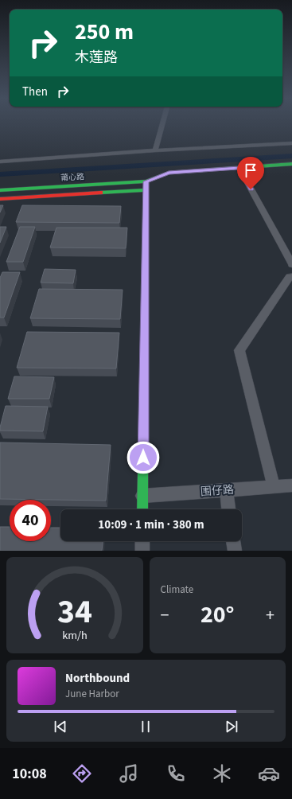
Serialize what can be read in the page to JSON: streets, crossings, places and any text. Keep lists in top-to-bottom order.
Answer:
{
  "streets": {
    "street": ["莆心路", "围仔路"]
  },
  "page": {
    "turn": ["250 m", "木莲路"],
    "then": "Then",
    "limit": "40",
    "trip": "10:09 · 1 min · 380 m",
    "tile": "Climate",
    "heat": ["−", "20°", "+"],
    "song": ["Northbound", "June Harbor"],
    "tabs": "10:08",
    "gauge": ["34", "km/h"]
  }
}
